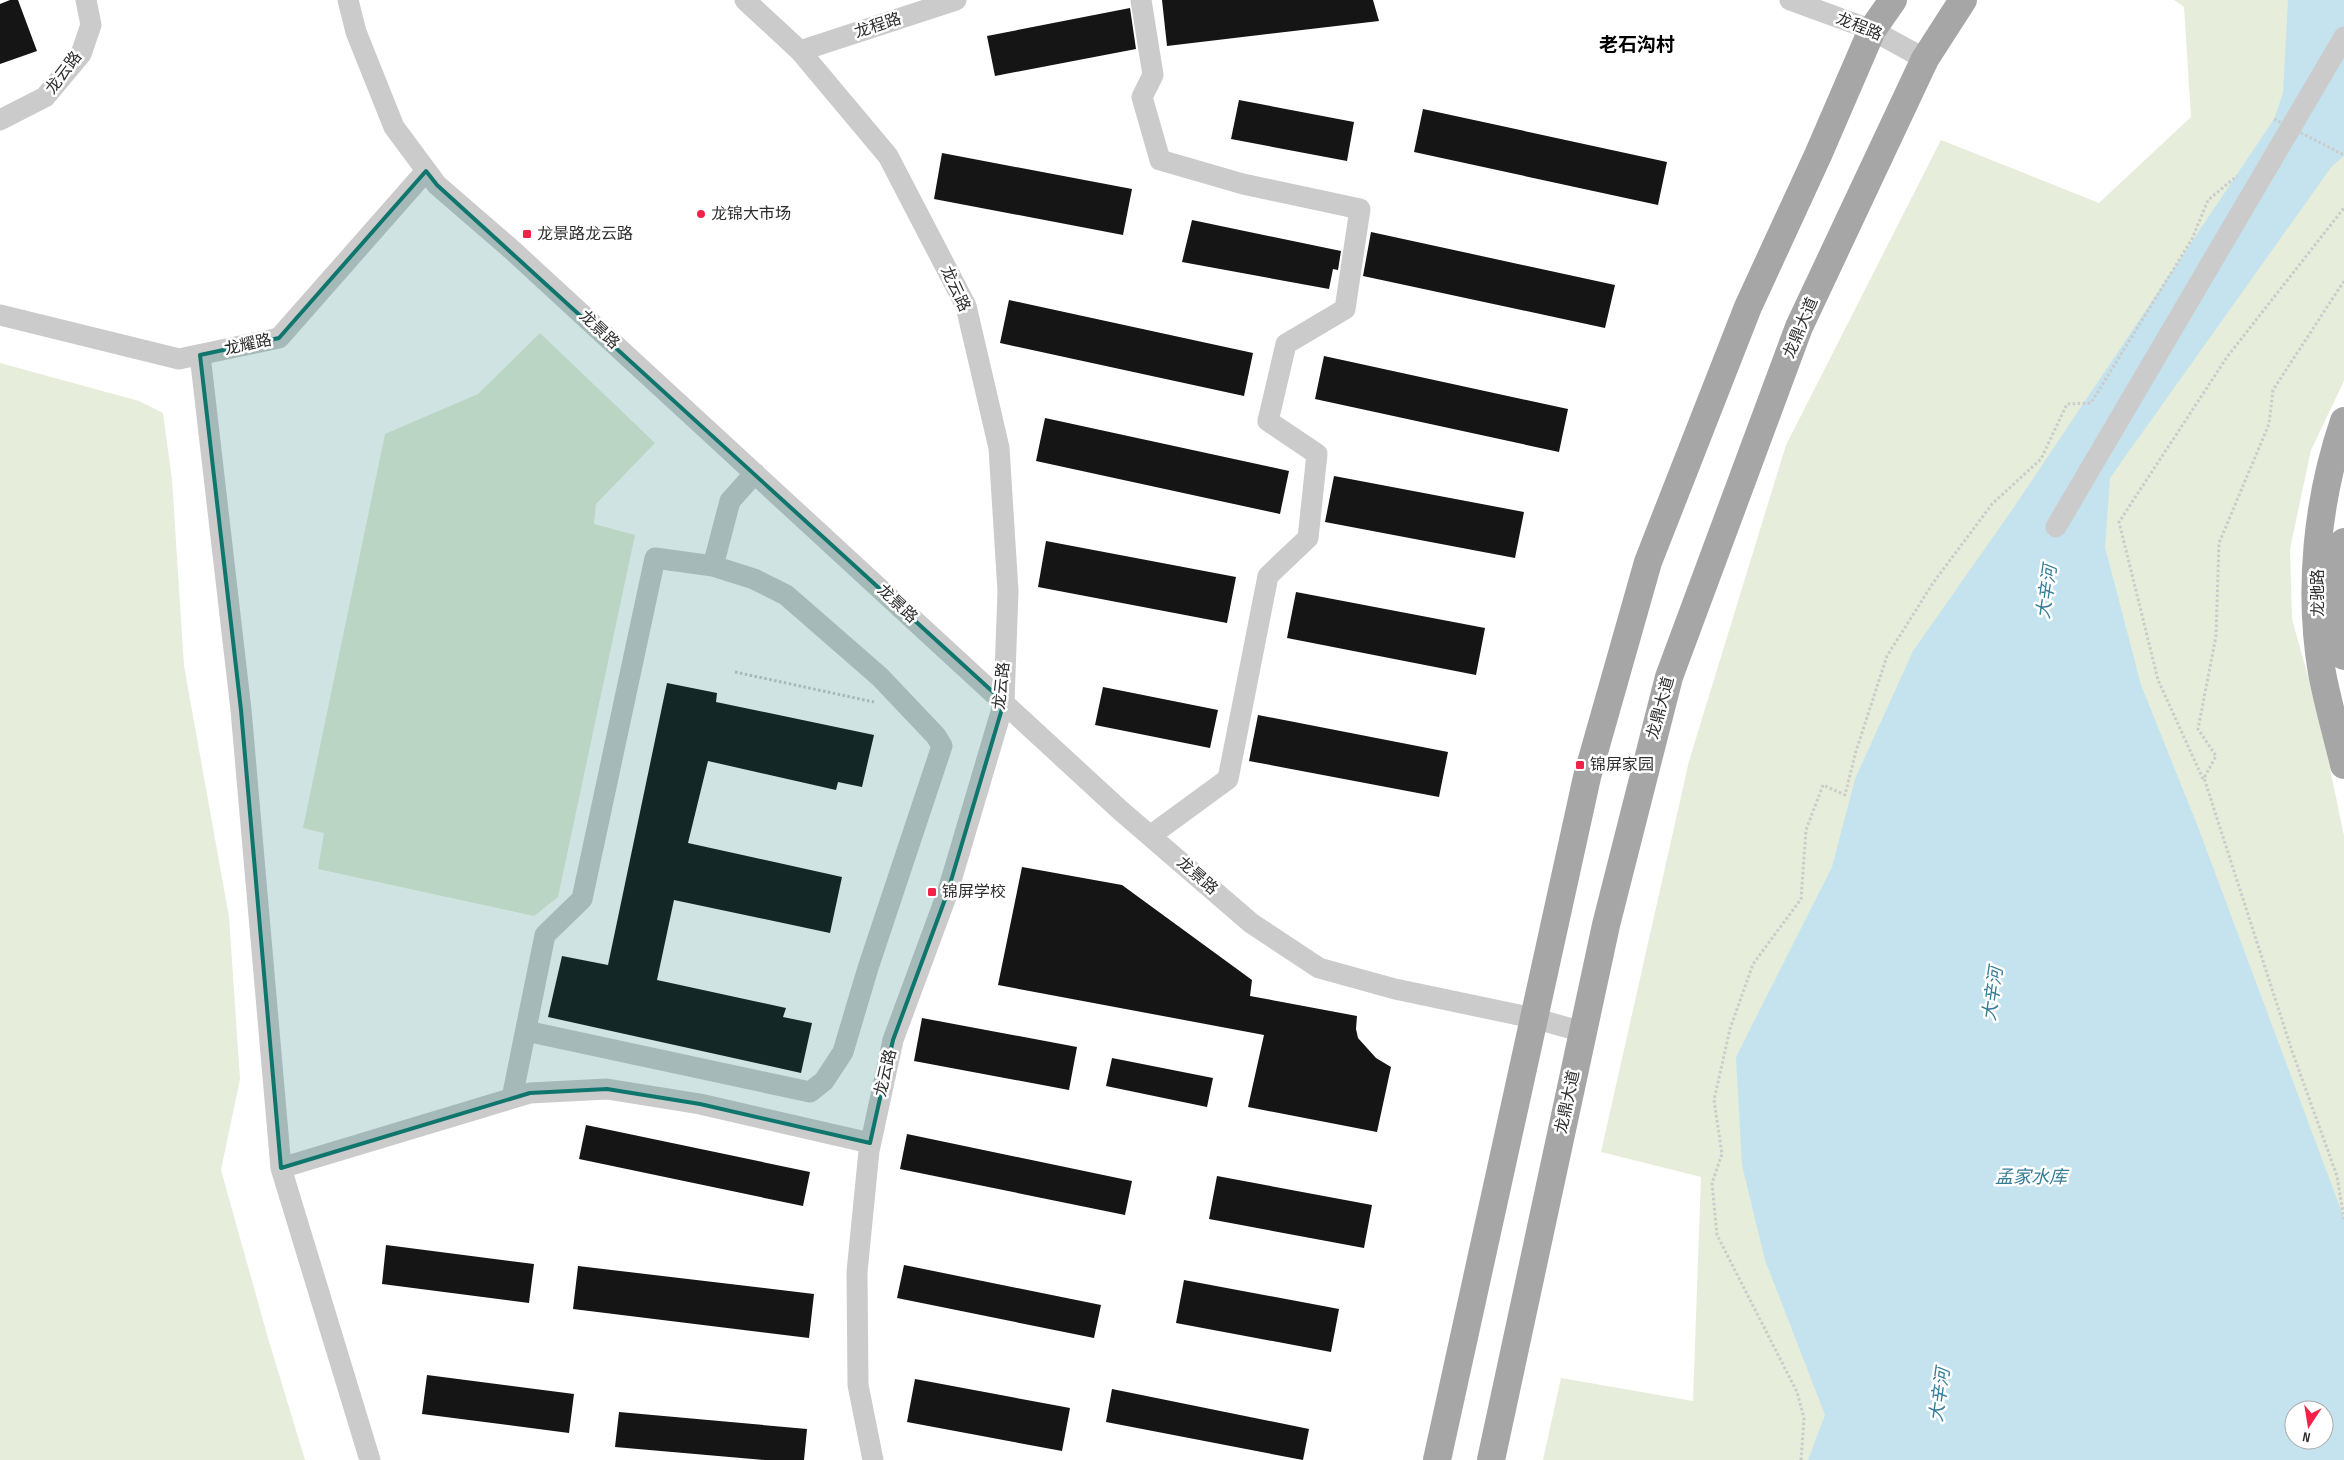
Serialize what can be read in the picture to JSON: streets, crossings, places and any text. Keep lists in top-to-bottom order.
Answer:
{
  "streets": {
    "main road": ["龙鼎大道", "龙驰路"],
    "street": [
      "龙程路",
      "龙云路",
      "龙景路",
      "龙耀路"
    ]
  },
  "crossings": [
    ["龙程路", "龙云路"],
    ["龙程路", "龙鼎大道"],
    ["龙云路", "龙景路"],
    ["龙鼎大道", "龙景路"],
    ["龙景路", "龙耀路"]
  ],
  "districts": ["老石沟村"],
  "water": ["大辛河", "孟家水库"],
  "places": {
    "other": ["龙锦大市场"],
    "transit": ["龙景路龙云路", "锦屏家园", "锦屏学校"]
  },
  "north": "bottom"
}
